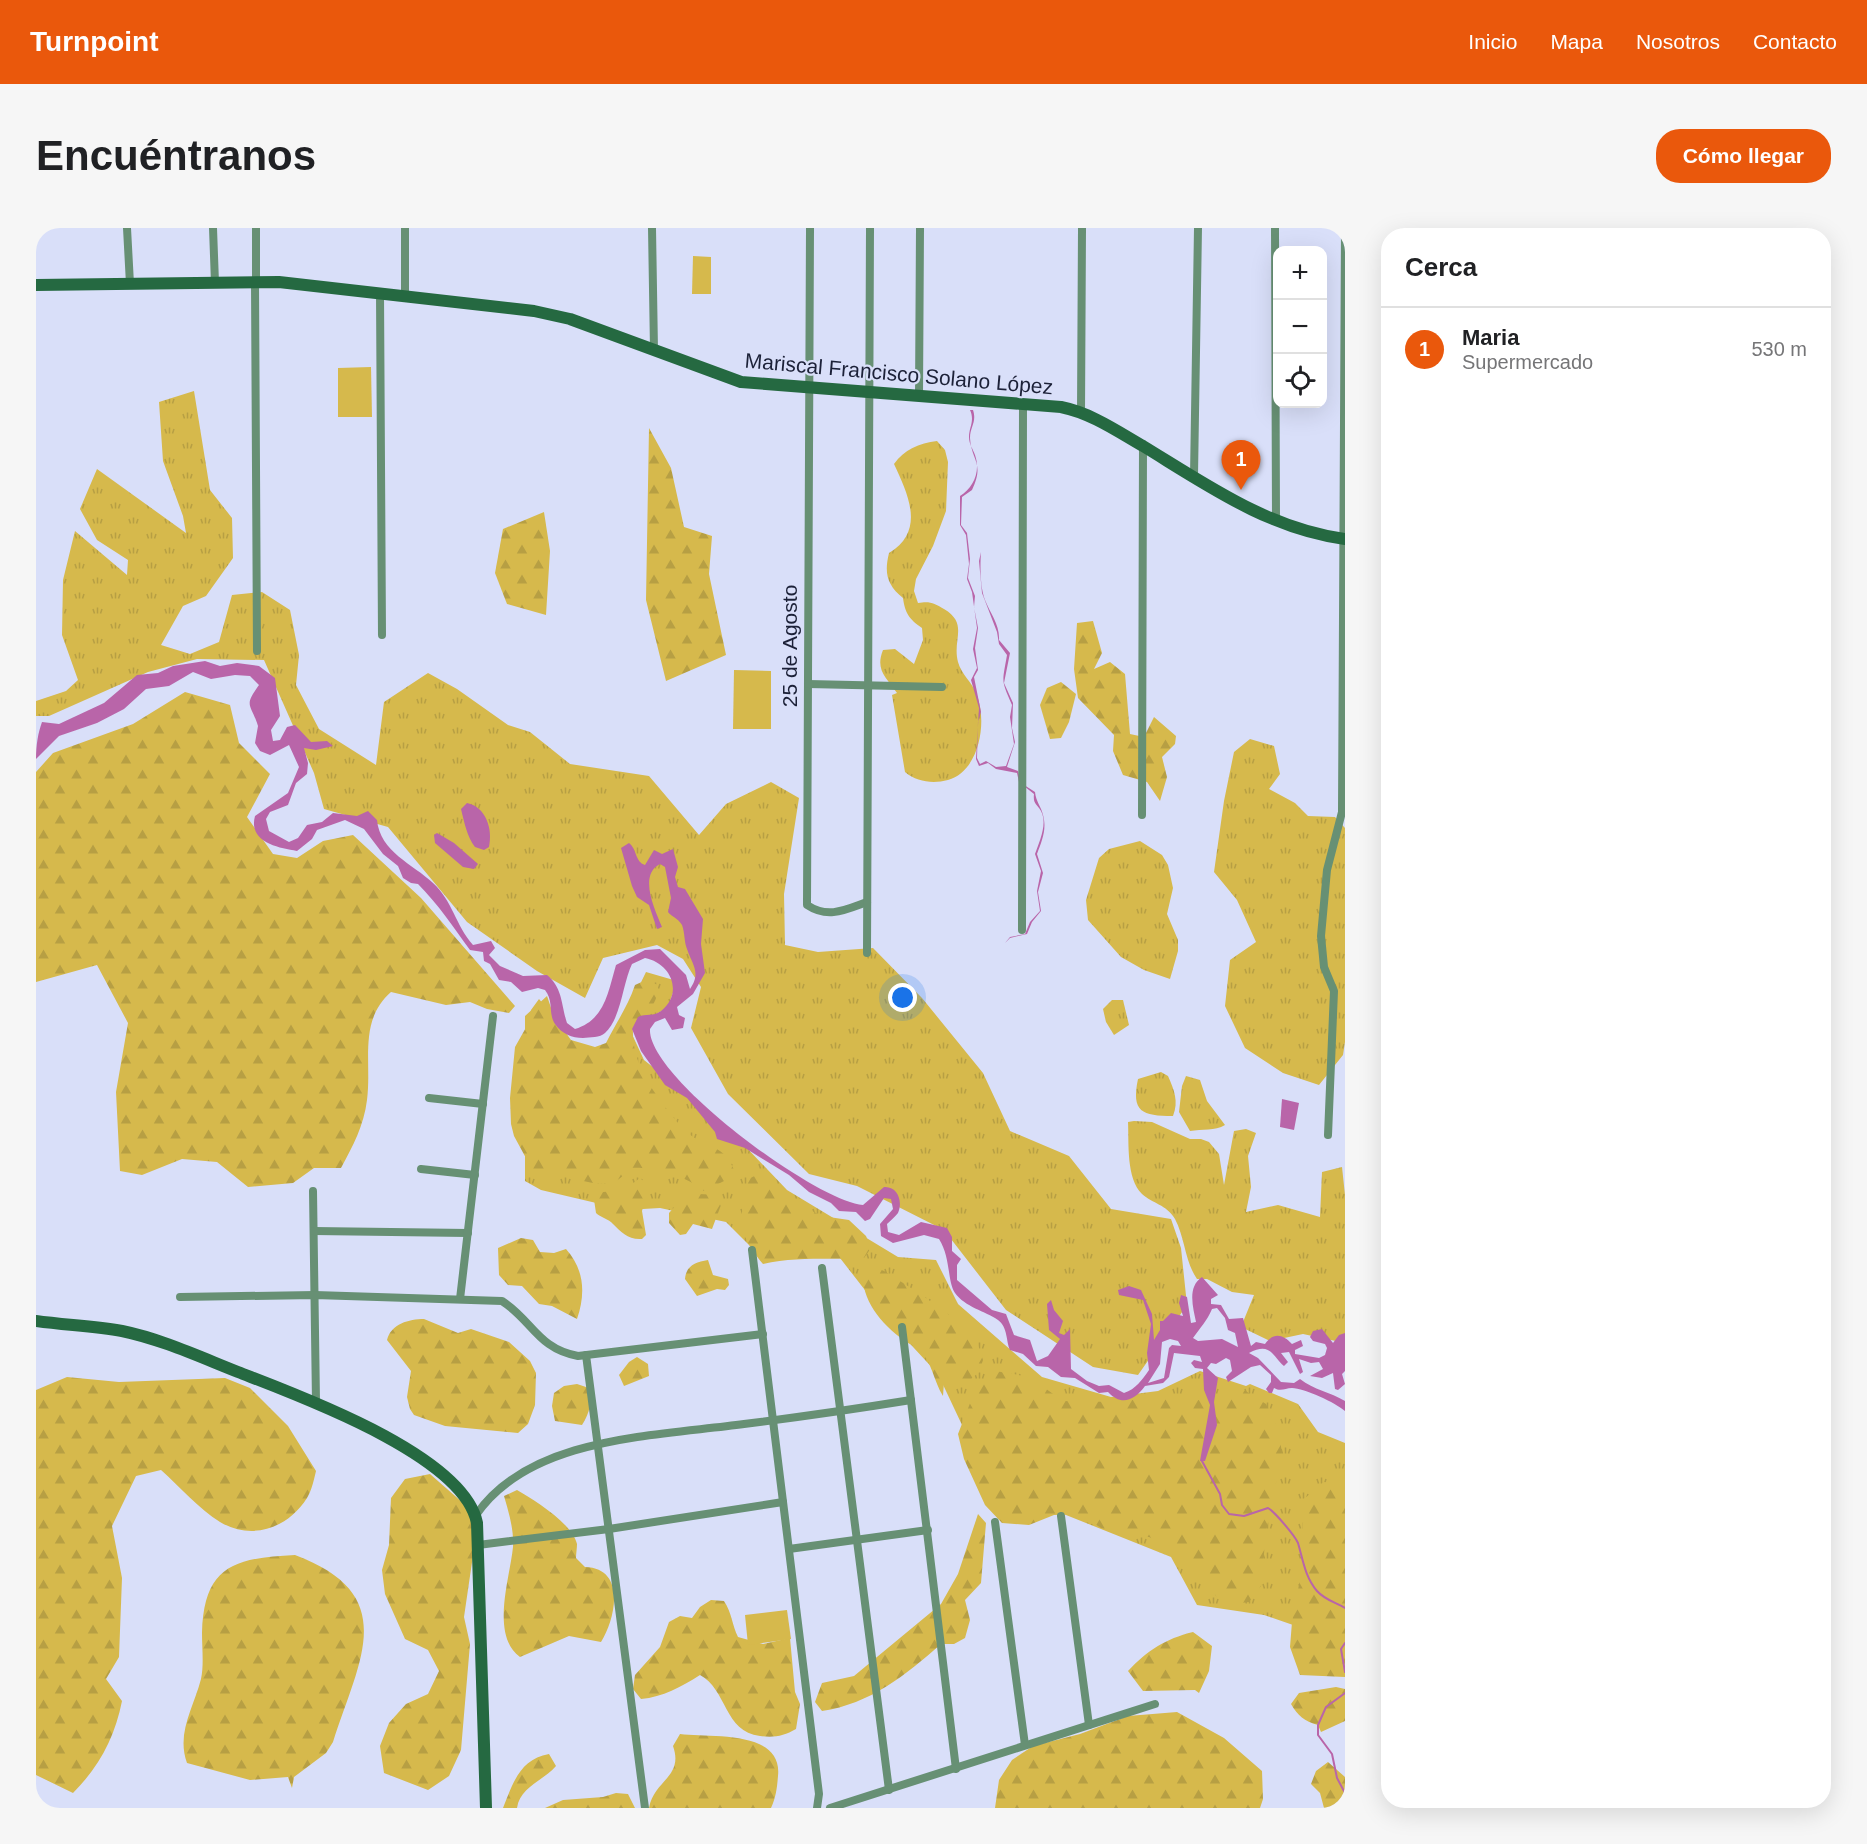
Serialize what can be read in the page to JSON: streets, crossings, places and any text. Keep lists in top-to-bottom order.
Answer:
{
  "streets": {
    "main road": ["Mariscal Francisco Solano López"],
    "street": ["25 de Agosto"]
  },
  "crossings": [
    ["Mariscal Francisco Solano López", "25 de Agosto"]
  ],
  "page": {
    "header": "Turnpoint",
    "nav": [
      "Inicio",
      "Mapa",
      "Nosotros",
      "Contacto"
    ],
    "buttons": "Cómo llegar",
    "title": "Encuéntranos",
    "heading": "Cerca",
    "map_buttons": ["+", "−"],
    "list": [
      {
        "mark": "1",
        "name": "Maria",
        "note": "Supermercado",
        "value": "530 m"
      }
    ],
    "pins": "1"
  }
}
